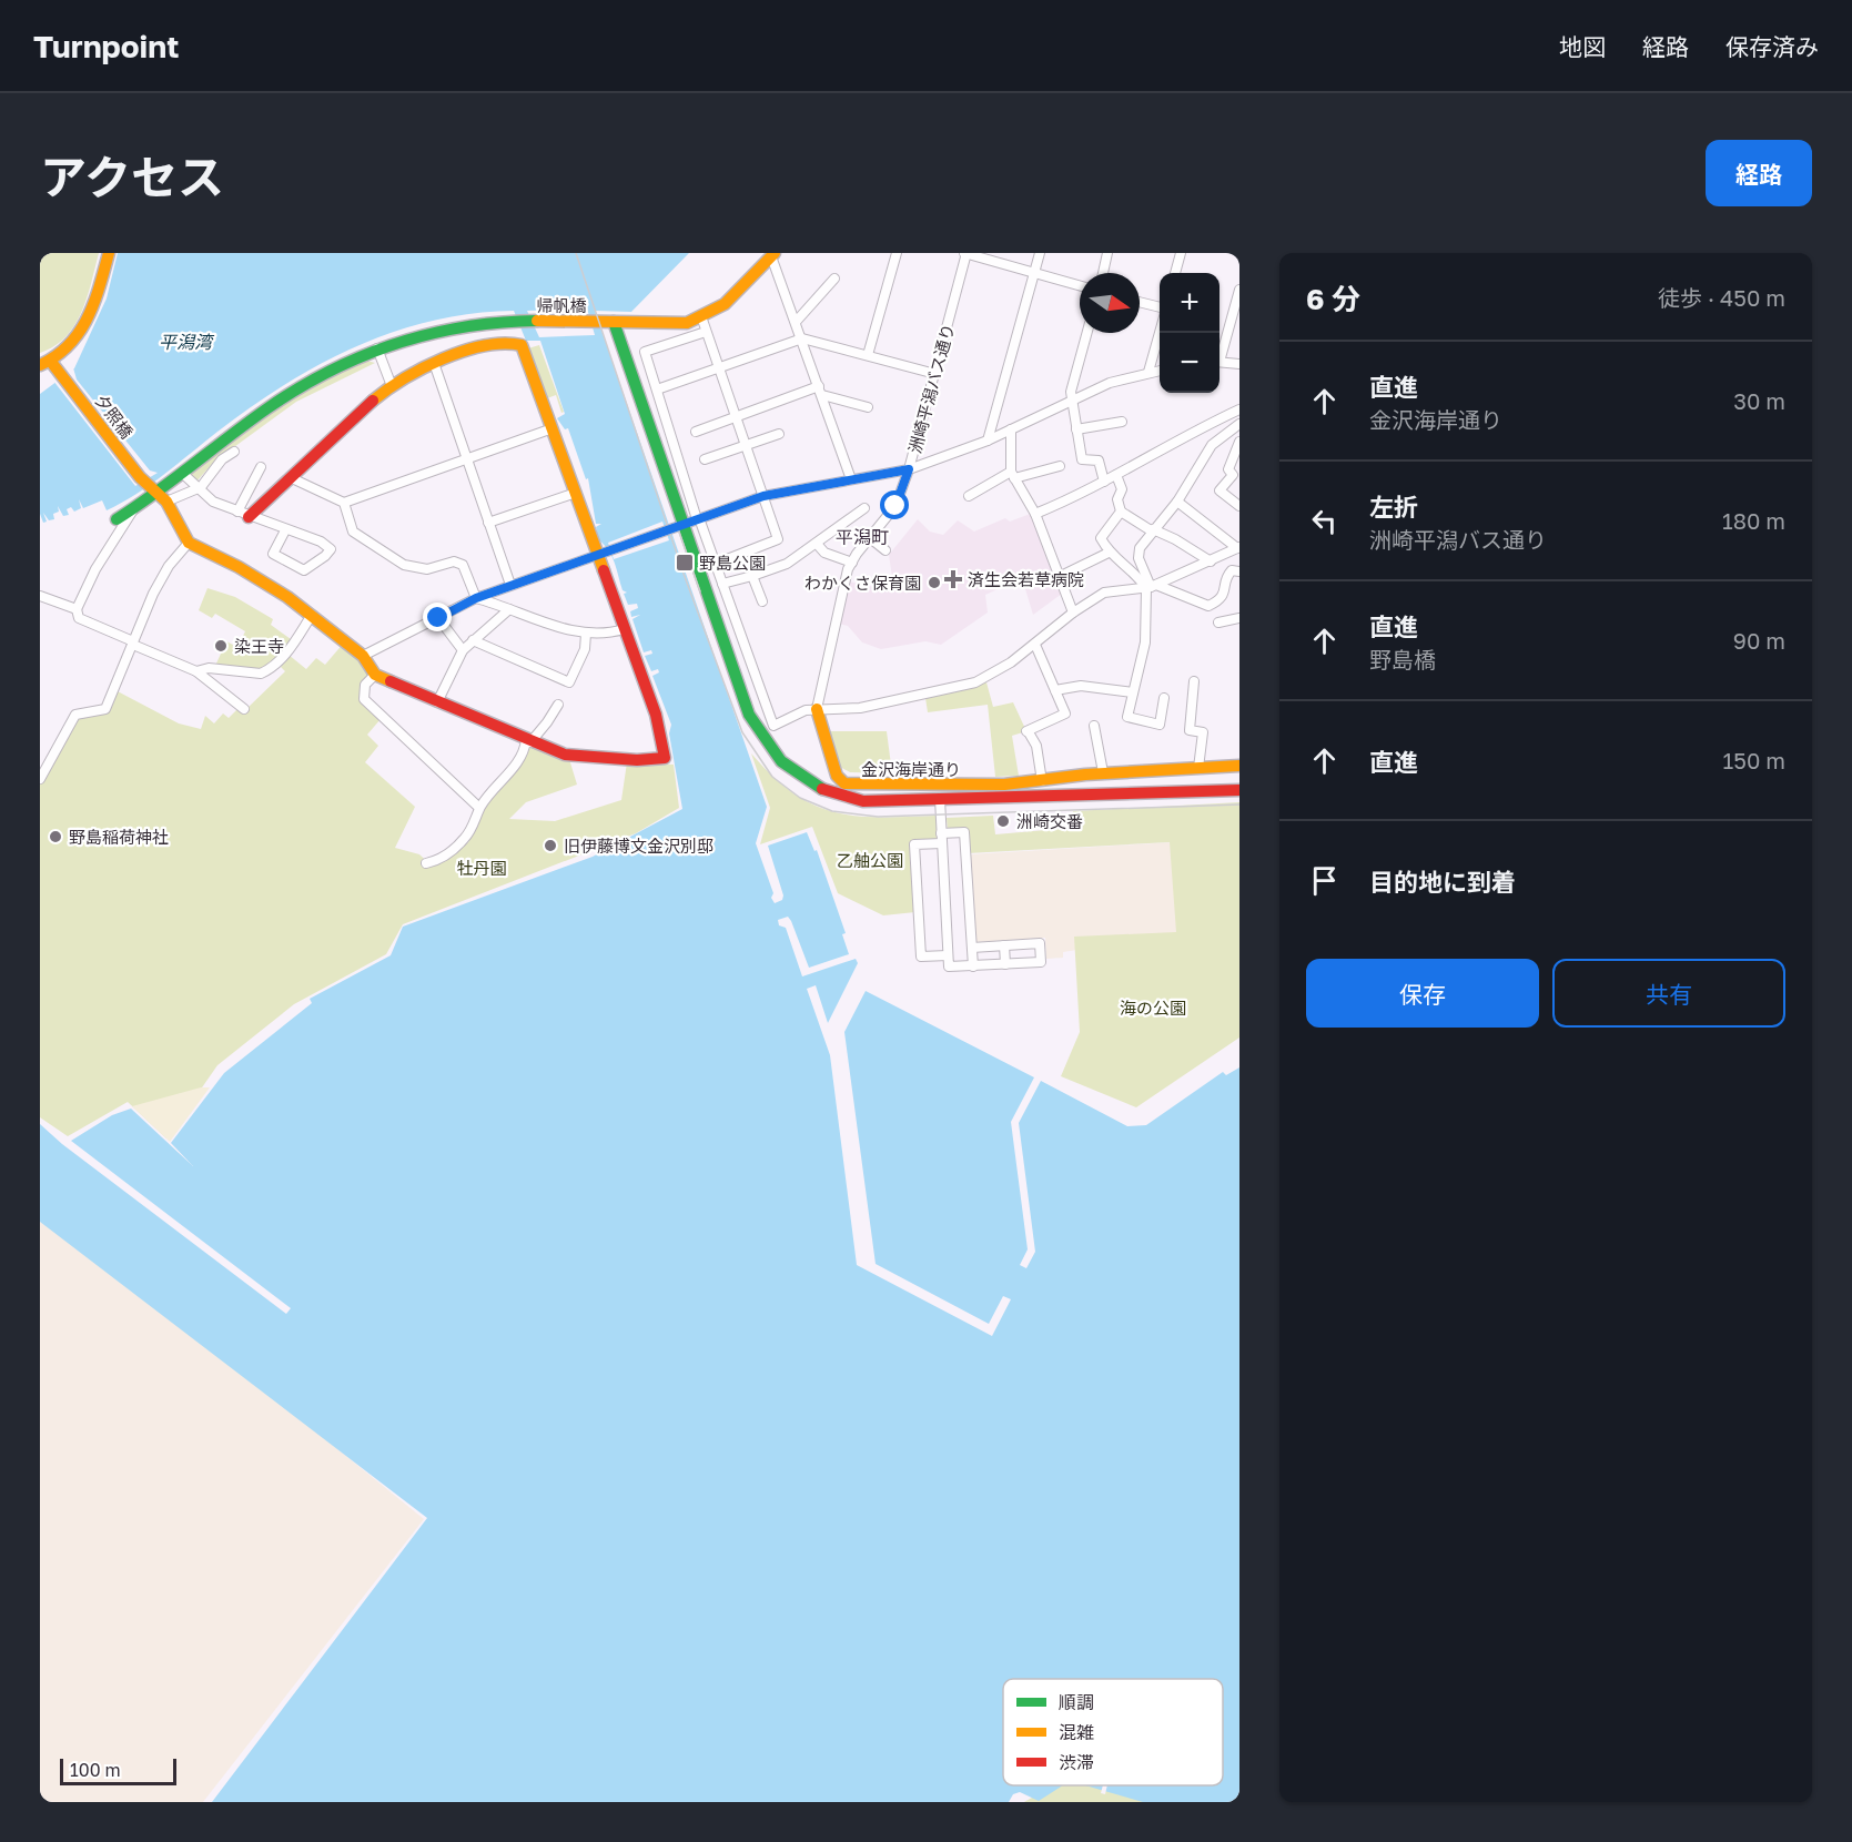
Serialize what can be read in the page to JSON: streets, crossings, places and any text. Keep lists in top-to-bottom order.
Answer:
{
  "streets": {
    "street": [
      "帰帆橋",
      "洲崎平潟バス通り",
      "夕照橋",
      "金沢海岸通り"
    ]
  },
  "crossings": [
    ["帰帆橋", "夕照橋"]
  ],
  "districts": ["平潟町"],
  "water": ["平潟湾"],
  "parks": ["乙舳公園", "牡丹園", "海の公園"],
  "places": {
    "transit": ["野島公園"],
    "health": ["済生会若草病院"],
    "other": [
      "わかくさ保育園",
      "染王寺",
      "洲崎交番",
      "野島稲荷神社",
      "旧伊藤博文金沢別邸"
    ]
  },
  "legend": ["順調", "混雑", "渋滞"],
  "scale_bar": "100 m",
  "north": "right",
  "page": {
    "header": "Turnpoint",
    "nav": ["地図", "経路", "保存済み"],
    "title": "アクセス",
    "buttons": [
      "経路",
      ["保存", "共有"]
    ],
    "heading": ["6 分", "徒歩 · 450 m"],
    "map_buttons": ["+", "−"],
    "list": [
      ["直進", "金沢海岸通り", "30 m"],
      ["左折", "洲崎平潟バス通り", "180 m"],
      ["直進", "野島橋", "90 m"],
      ["直進", "150 m"],
      "目的地に到着"
    ],
    "scale": "100 m"
  }
}
